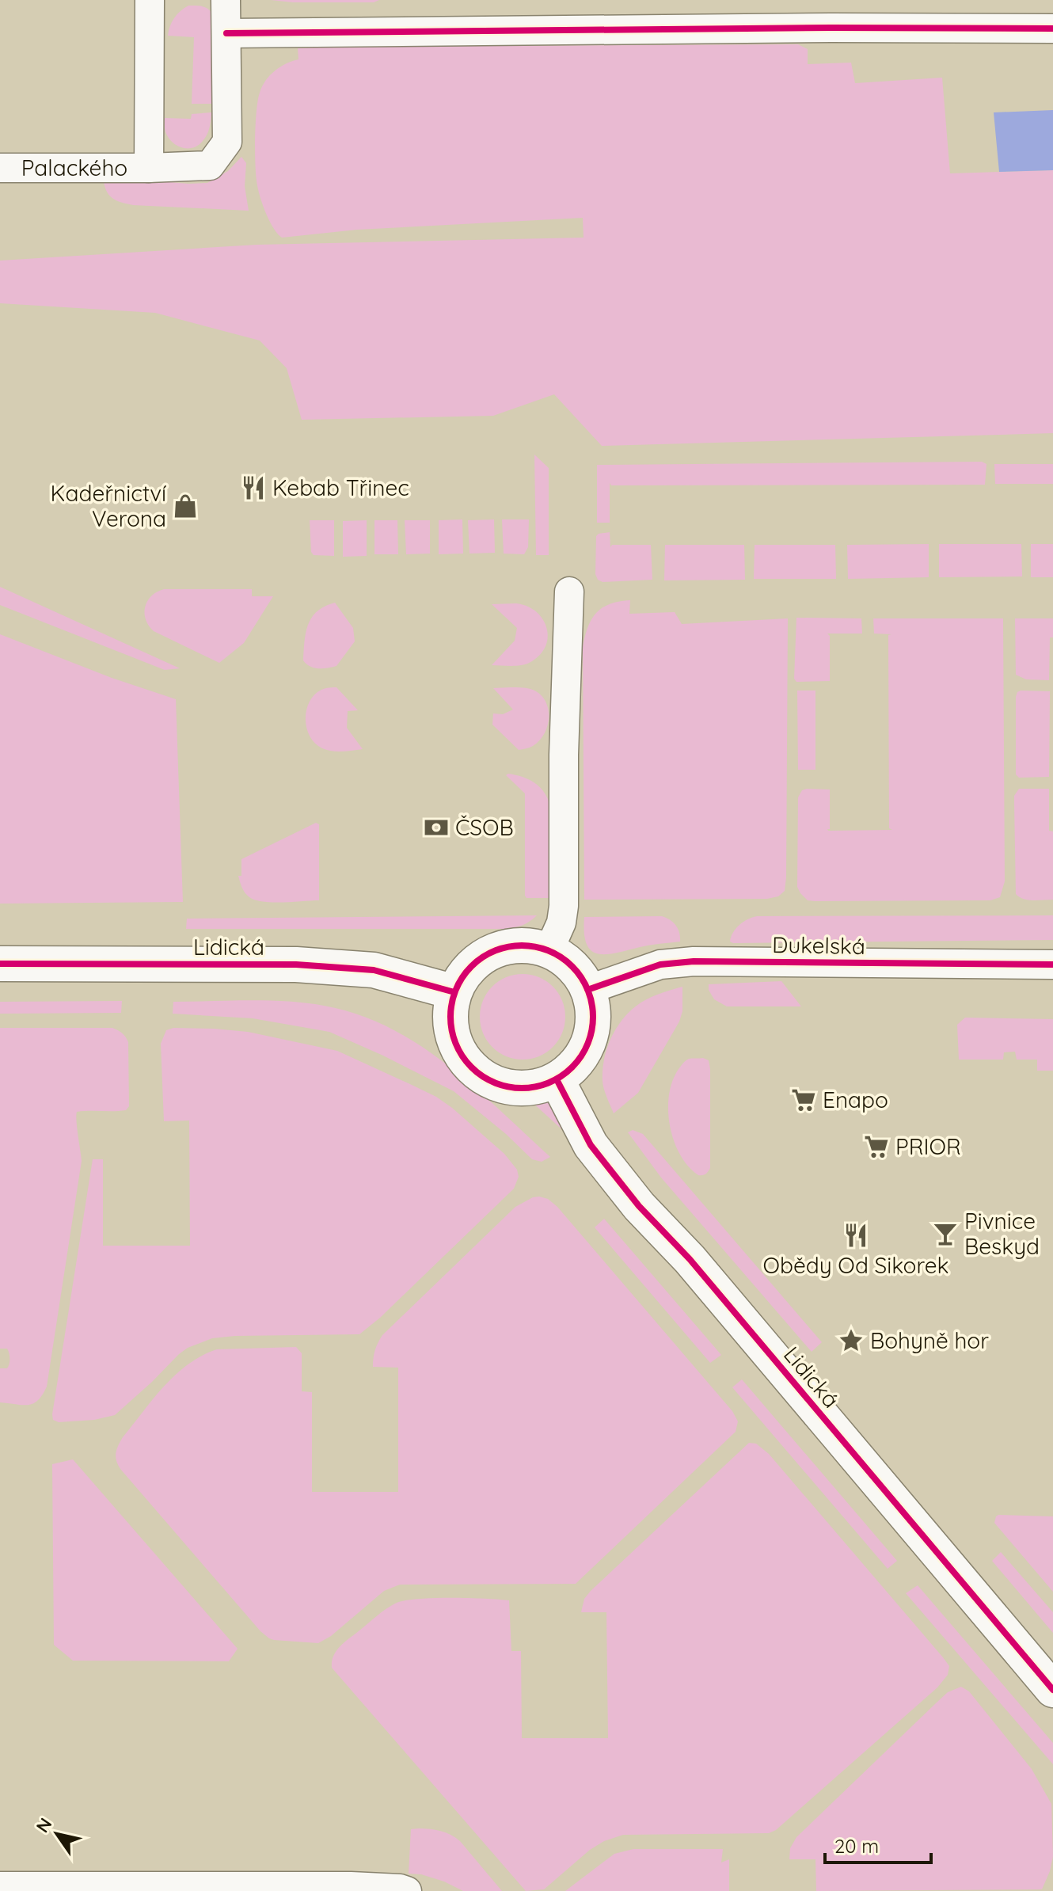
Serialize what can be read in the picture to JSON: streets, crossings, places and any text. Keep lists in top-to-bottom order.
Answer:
{
  "streets": {
    "street": ["Palackého", "Dukelská", "Lidická"]
  },
  "crossings": [
    ["Dukelská", "Lidická"]
  ],
  "places": {
    "restaurant": ["Kebab Třinec", "Obědy Od Sikorek"],
    "shop": ["Kadeřnictví Verona"],
    "bank": ["ČSOB"],
    "supermarket": ["Enapo", "PRIOR"],
    "bar": ["Pivnice Beskyd"],
    "place": ["Bohyně hor"]
  },
  "scale_bar": "20 m",
  "north": "top left"
}
